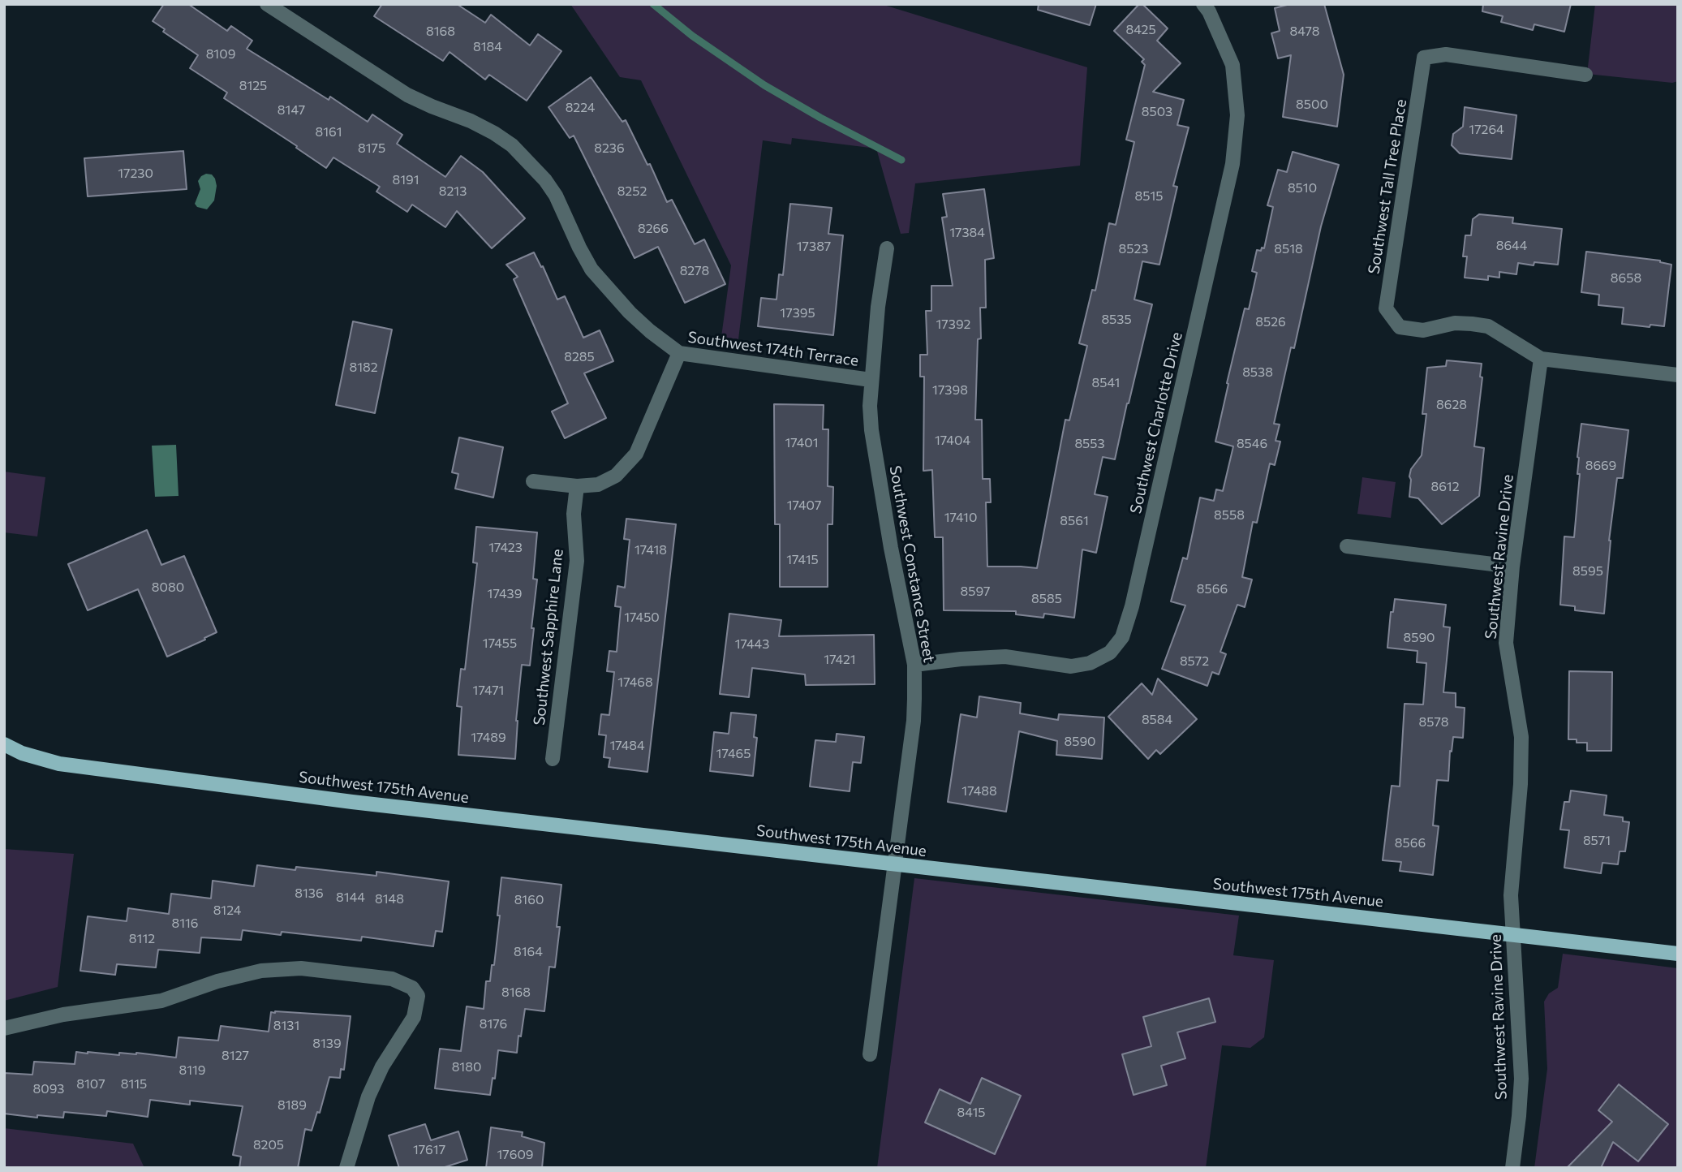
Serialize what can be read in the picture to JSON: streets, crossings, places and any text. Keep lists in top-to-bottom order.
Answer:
{
  "streets": {
    "main road": ["Southwest 175th Avenue"],
    "street": [
      "Southwest Tall Tree Place",
      "Southwest 174th Terrace",
      "Southwest Charlotte Drive",
      "Southwest Ravine Drive",
      "Southwest Constance Street",
      "Southwest Sapphire Lane"
    ]
  },
  "crossings": [
    ["Southwest Tall Tree Place", "Southwest Ravine Drive"],
    ["Southwest 174th Terrace", "Southwest Constance Street"],
    ["Southwest Charlotte Drive", "Southwest Constance Street"],
    ["Southwest Ravine Drive", "Southwest 175th Avenue"],
    ["Southwest Constance Street", "Southwest 175th Avenue"]
  ],
  "house_numbers": [
    "8425",
    "8168",
    "8478",
    "8184",
    "8109",
    "8125",
    "8500",
    "8224",
    "8147",
    "8503",
    "17264",
    "8161",
    "8175",
    "8236",
    "17230",
    "8191",
    "8510",
    "8213",
    "8252",
    "8515",
    "8266",
    "17384",
    "8644",
    "17387",
    "8523",
    "8518",
    "8278",
    "8658",
    "17395",
    "8535",
    "8526",
    "17392",
    "8285",
    "8182",
    "8538",
    "8541",
    "17398",
    "8628",
    "17404",
    "17401",
    "8553",
    "8546",
    "8669",
    "8612",
    "17407",
    "8558",
    "17410",
    "8561",
    "17423",
    "17418",
    "17415",
    "8595",
    "8080",
    "8566",
    "8597",
    "17439",
    "8585",
    "17450",
    "8590",
    "17455",
    "17443",
    "17421",
    "8572",
    "17468",
    "17471",
    "8584",
    "8578",
    "17489",
    "8590",
    "17484",
    "17465",
    "17488",
    "8571",
    "8566",
    "8136",
    "8144",
    "8148",
    "8160",
    "8124",
    "8116",
    "8112",
    "8164",
    "8168",
    "8176",
    "8131",
    "8139",
    "8127",
    "8180",
    "8119",
    "8107",
    "8115",
    "8093",
    "8189",
    "8415",
    "8205",
    "17617",
    "17609"
  ]
}
